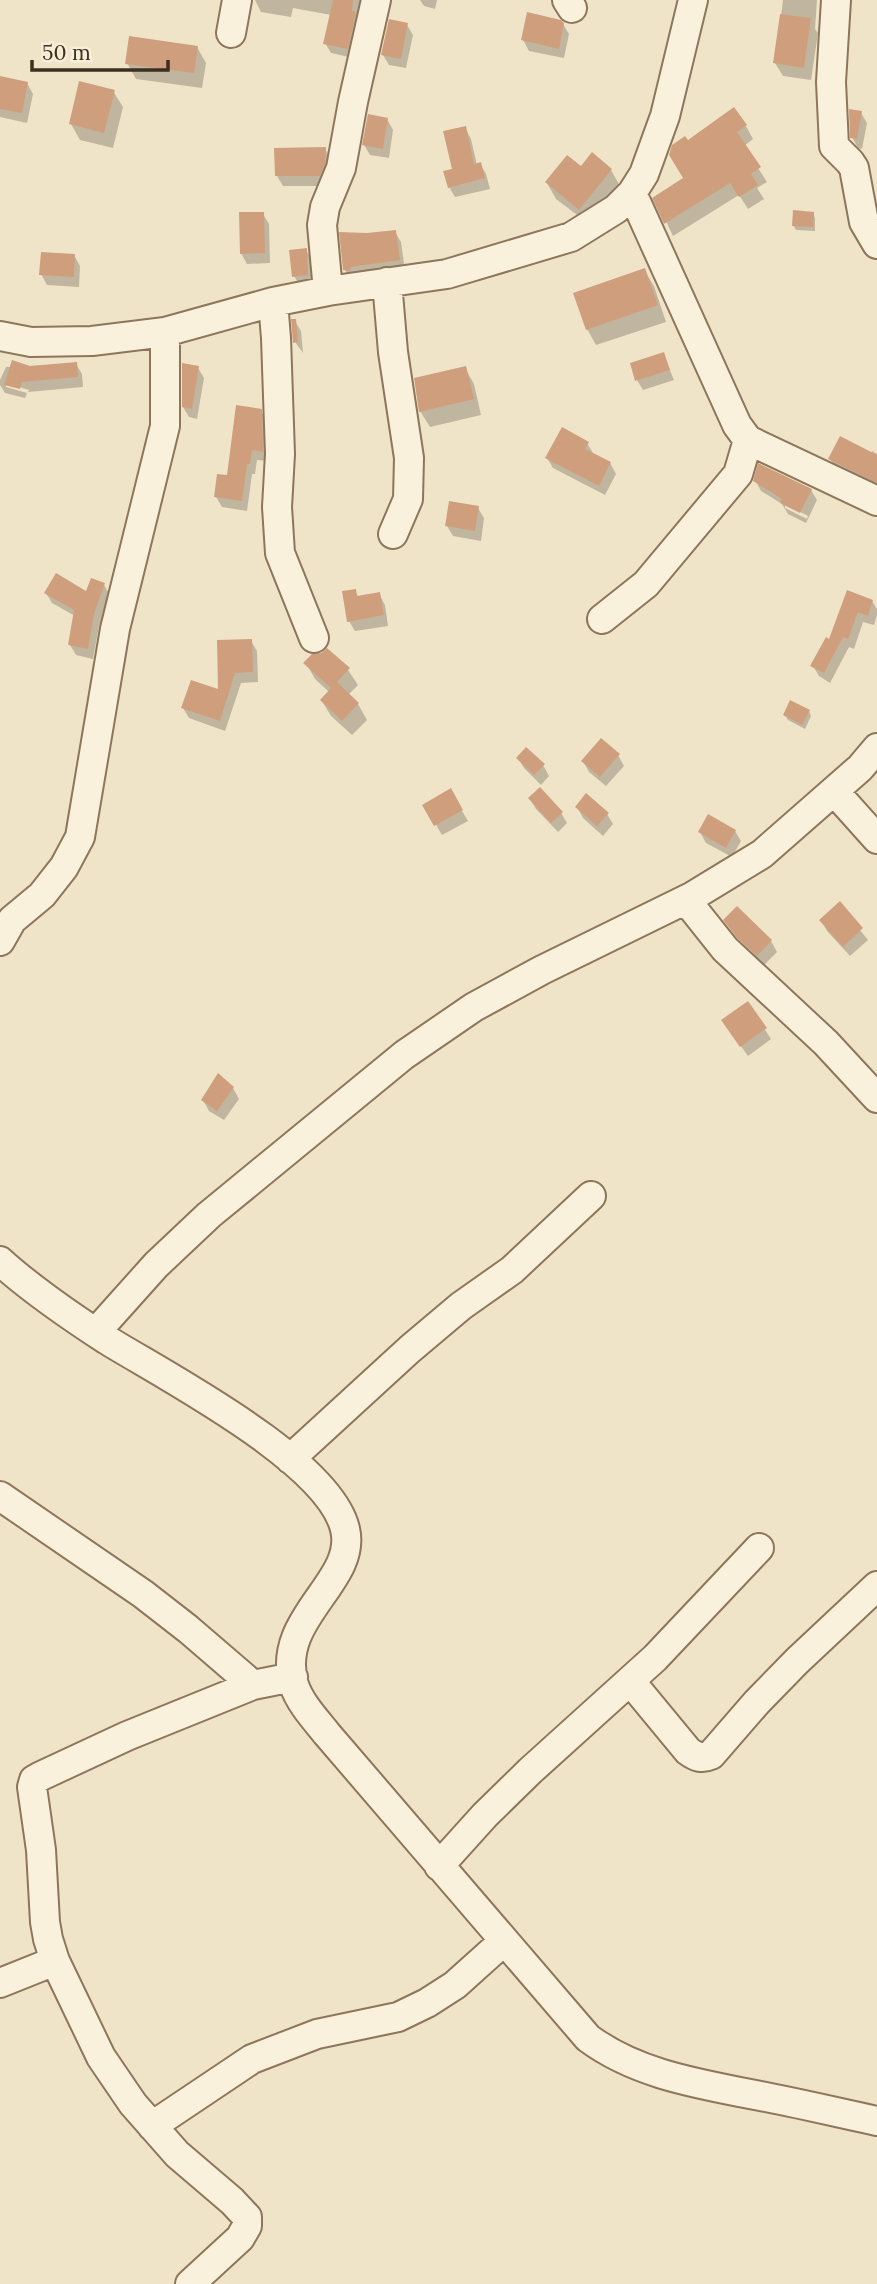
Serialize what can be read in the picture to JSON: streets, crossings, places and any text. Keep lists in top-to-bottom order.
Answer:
{
  "scale_bar": "50 m"
}
